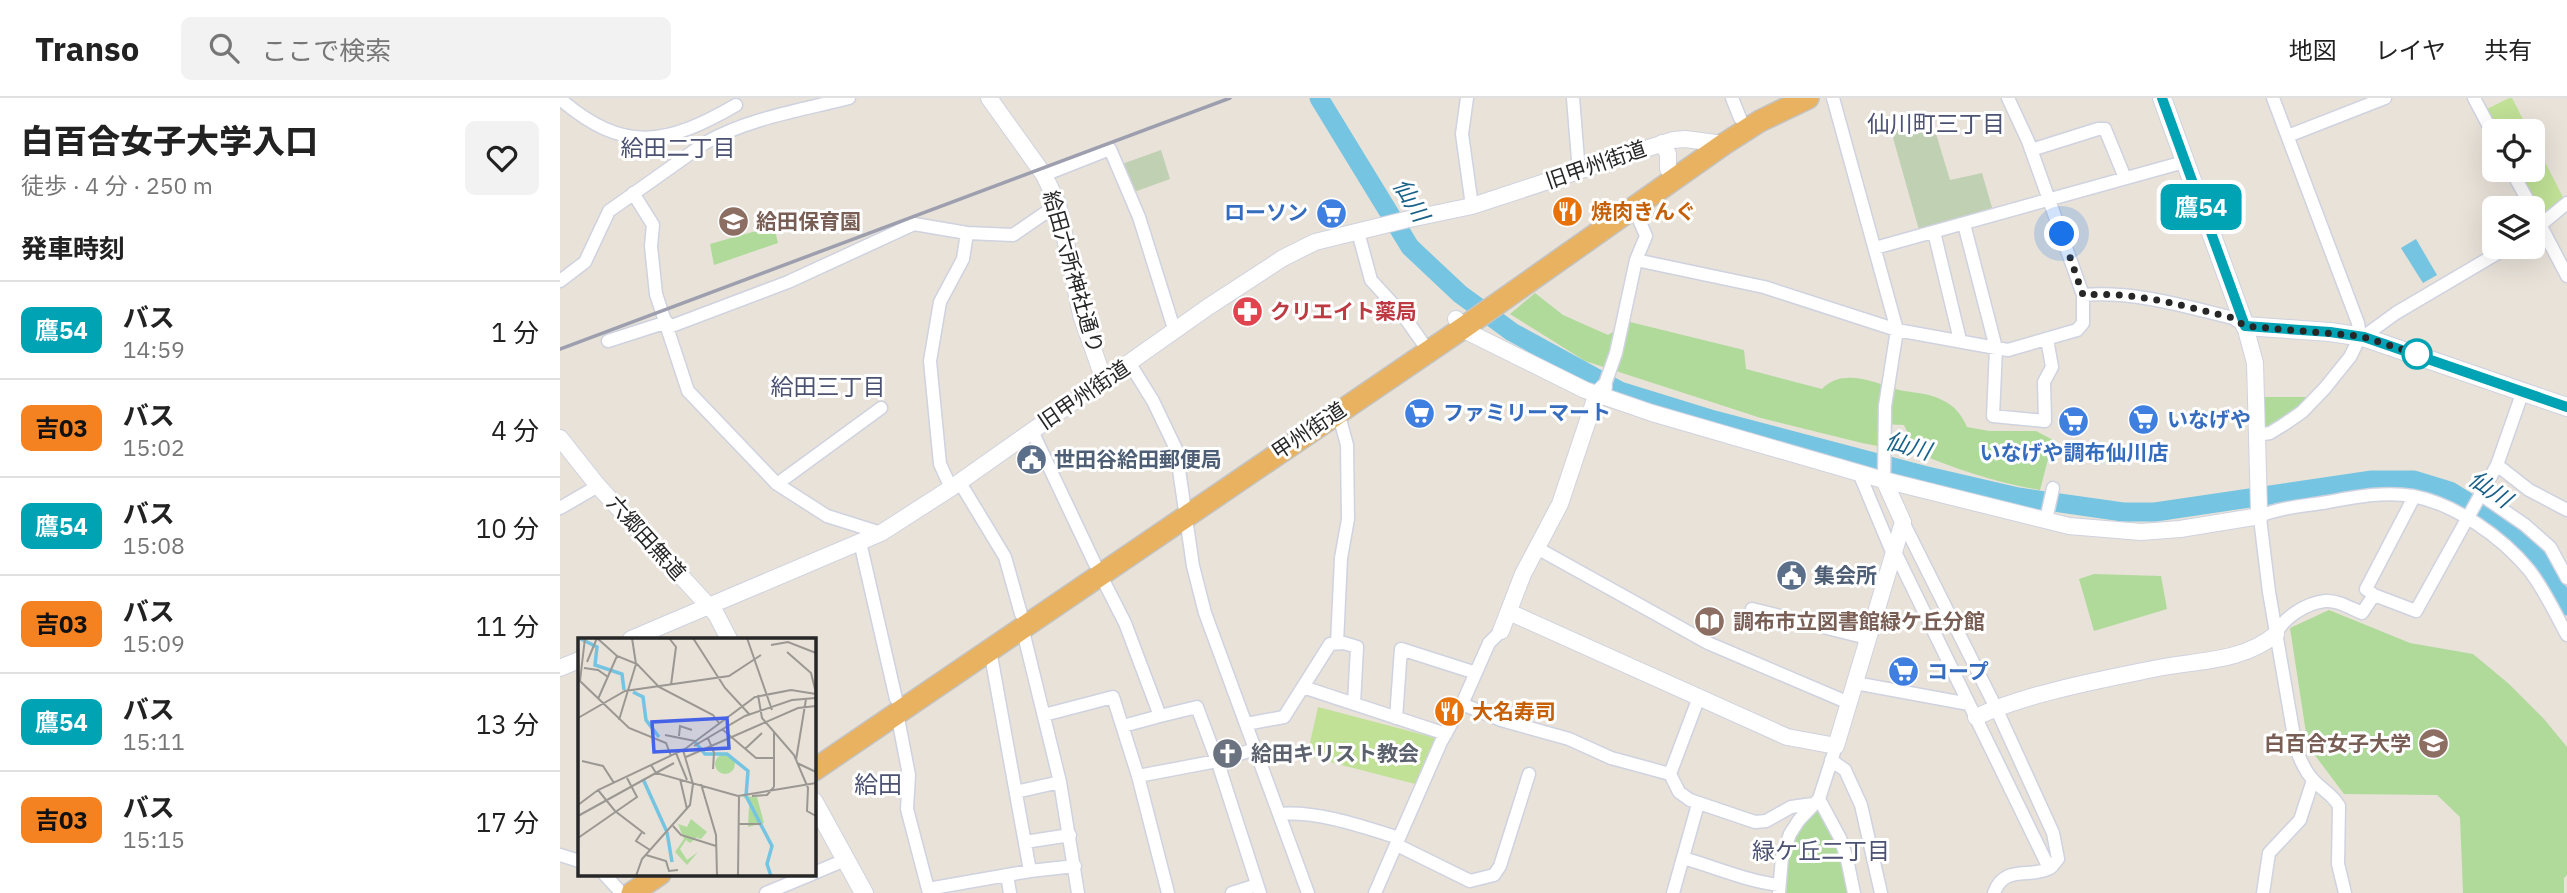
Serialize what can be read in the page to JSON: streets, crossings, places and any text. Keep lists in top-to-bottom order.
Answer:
{
  "streets": {
    "highway": ["甲州街道"],
    "street": ["旧甲州街道", "給田六所神社通り", "六郷田無道"]
  },
  "crossings": [
    ["旧甲州街道", "給田六所神社通り"],
    ["旧甲州街道", "甲州街道"],
    ["旧甲州街道", "六郷田無道"]
  ],
  "districts": [
    "仙川町三丁目",
    "給田二丁目",
    "給田三丁目",
    "給田",
    "緑ケ丘二丁目"
  ],
  "water": ["仙川"],
  "places": {
    "restaurant": ["焼肉きんぐ", "大名寿司"],
    "supermarket": [
      "ローソン",
      "ファミリーマート",
      "いなげや",
      "いなげや調布仙川店",
      "コープ"
    ],
    "school or university": ["給田保育園", "白百合女子大学"],
    "pharmacy": ["クリエイト薬局"],
    "public building": ["世田谷給田郵便局", "集会所"],
    "library": ["調布市立図書館緑ケ丘分館"],
    "church": ["給田キリスト教会"]
  },
  "lines": ["bus line 鷹54"],
  "page": {
    "header": "Transo",
    "search": "ここで検索",
    "nav": ["地図", "レイヤ", "共有"],
    "heading": [
      ["白百合女子大学入口", "徒歩 · 4 分 · 250 m"],
      "発車時刻"
    ],
    "on_map": "鷹54",
    "list": [
      {
        "mark": "鷹54",
        "name": "バス",
        "note": "14:59",
        "value": "1 分"
      },
      {
        "mark": "吉03",
        "name": "バス",
        "note": "15:02",
        "value": "4 分"
      },
      {
        "mark": "鷹54",
        "name": "バス",
        "note": "15:08",
        "value": "10 分"
      },
      {
        "mark": "吉03",
        "name": "バス",
        "note": "15:09",
        "value": "11 分"
      },
      {
        "mark": "鷹54",
        "name": "バス",
        "note": "15:11",
        "value": "13 分"
      },
      {
        "mark": "吉03",
        "name": "バス",
        "note": "15:15",
        "value": "17 分"
      }
    ]
  }
}
